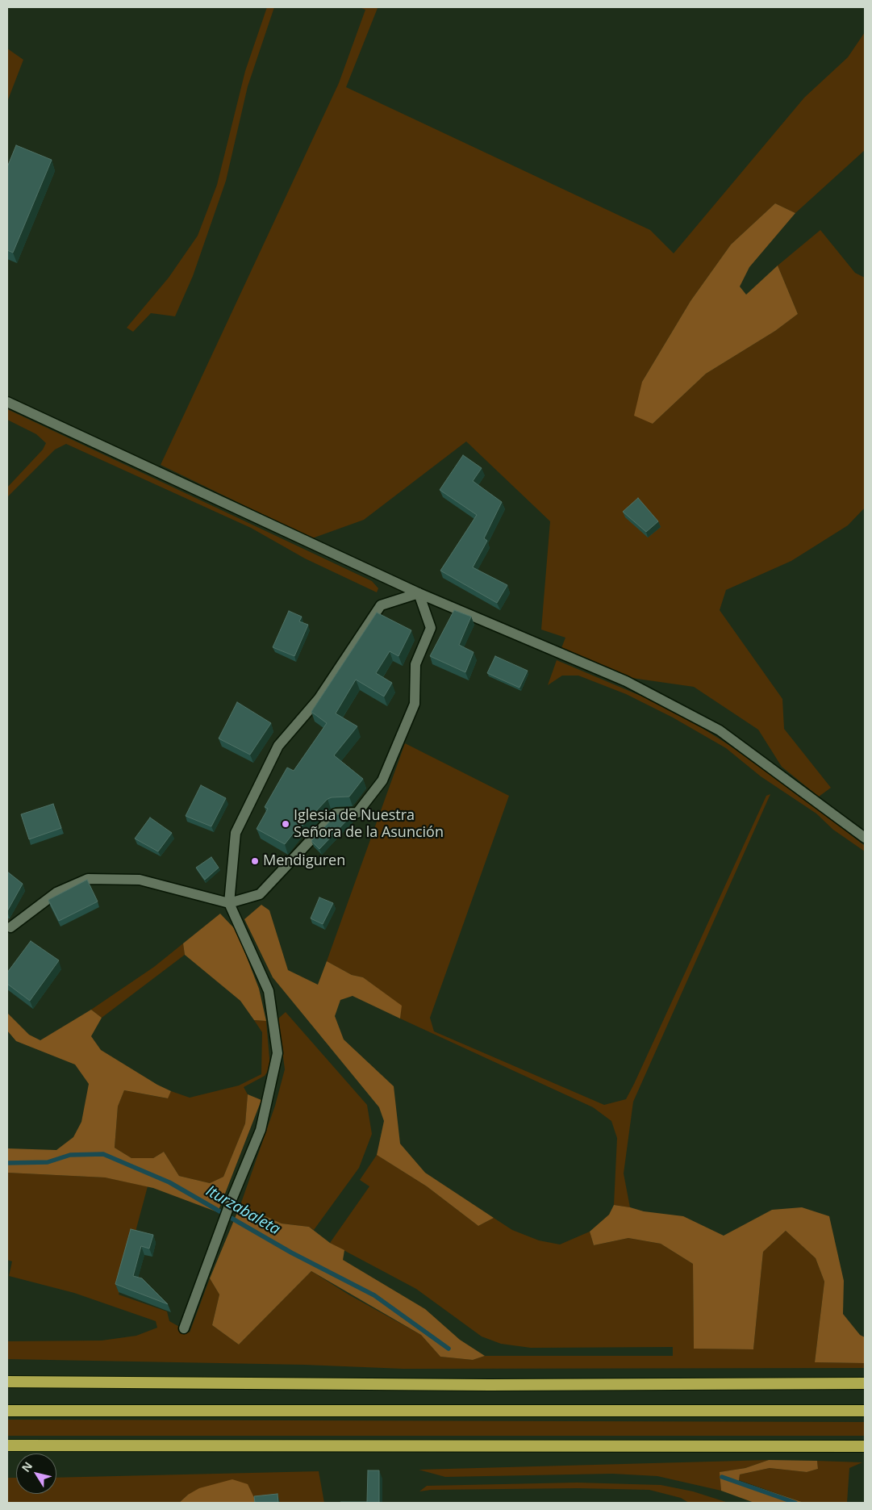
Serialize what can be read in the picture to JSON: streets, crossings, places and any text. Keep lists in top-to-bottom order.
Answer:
{
  "water": ["Iturzabaleta"],
  "places": ["Iglesia de Nuestra Señora de la Asunción", "Mendiguren"],
  "north": "top left"
}
